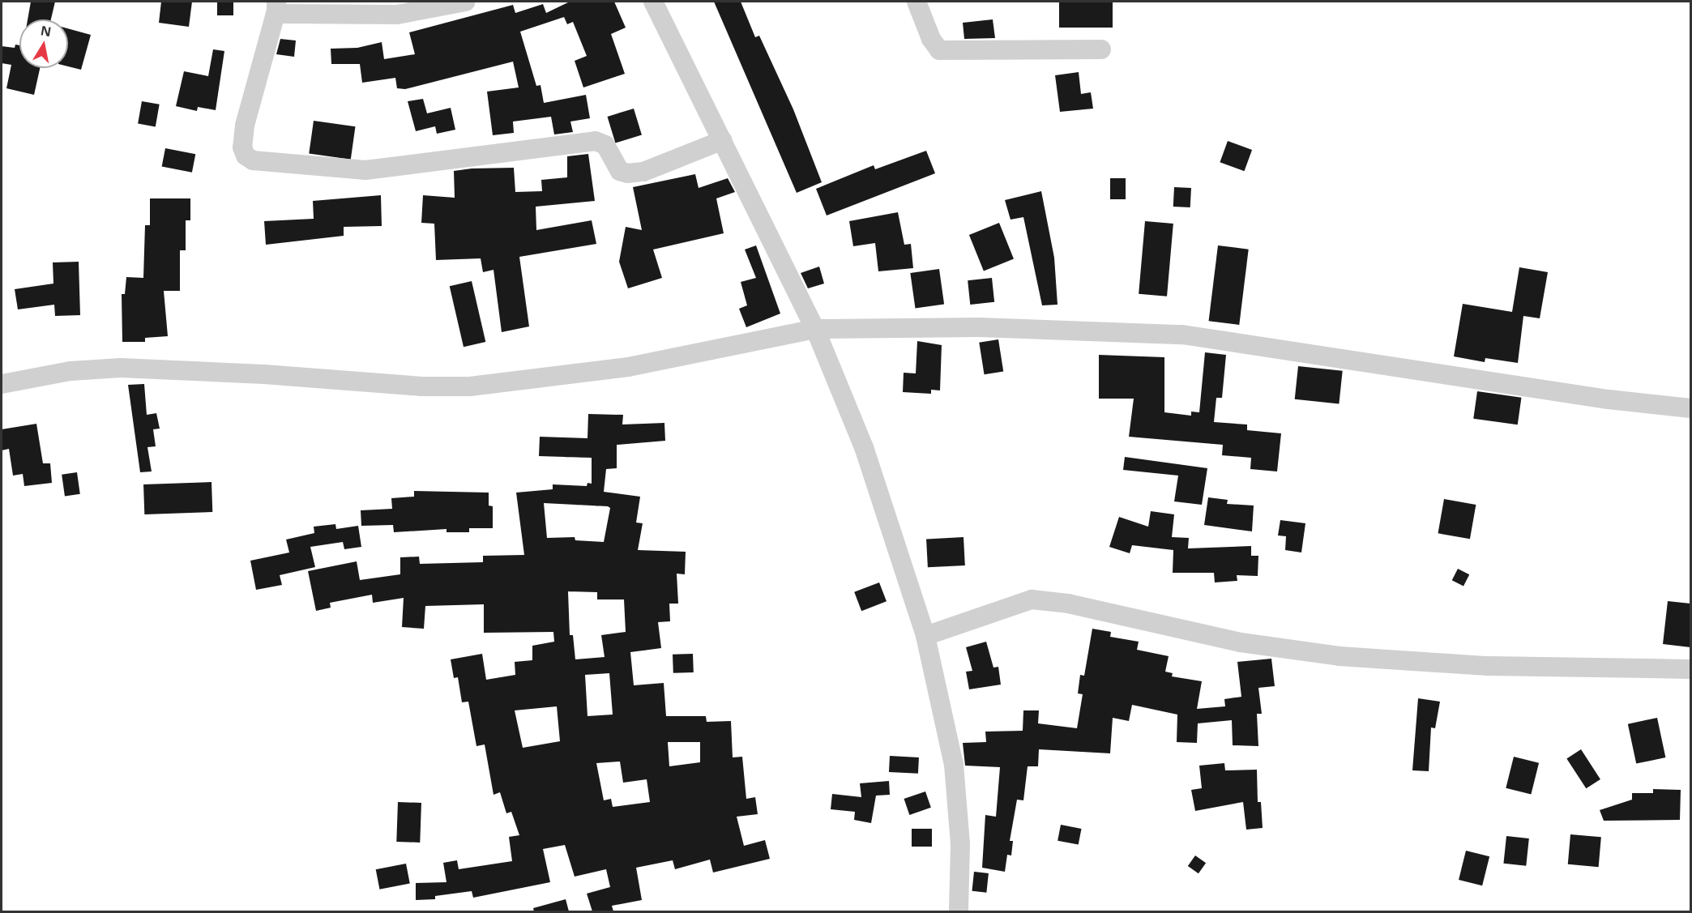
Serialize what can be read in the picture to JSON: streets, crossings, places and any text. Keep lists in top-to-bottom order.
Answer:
{
  "north": "top"
}
